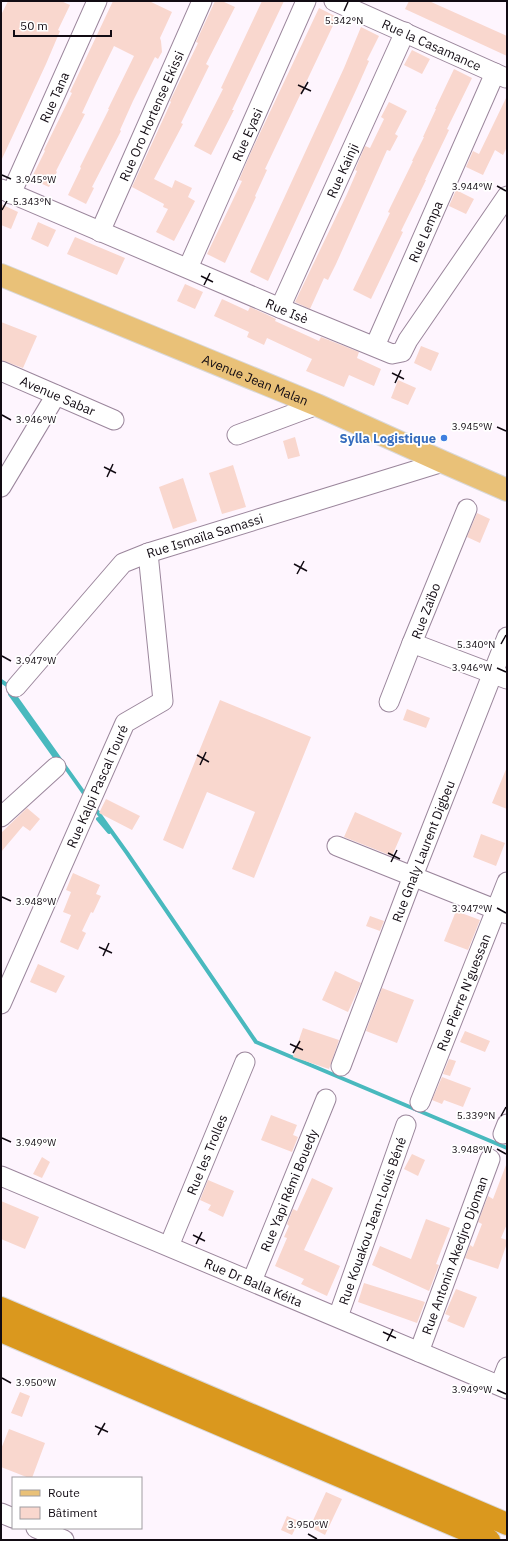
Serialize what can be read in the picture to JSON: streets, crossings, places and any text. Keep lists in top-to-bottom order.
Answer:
{
  "streets": {
    "main road": ["Avenue Jean Malan"],
    "street": [
      "Rue la Casamance",
      "Rue Tana",
      "Rue Oro Hortense Ekissi",
      "Rue Eyasi",
      "Rue Kainji",
      "Rue Lempa",
      "Rue Isè",
      "Avenue Sabar",
      "Rue Ismaïla Samassi",
      "Rue Zaïbo",
      "Rue Kalpi Pascal Touré",
      "Rue Gnaly Laurent Digbeu",
      "Rue Pierre N'guessan",
      "Rue les Trolles",
      "Rue Yapi Rémi Bouedy",
      "Rue Kouakou Jean-Louis Béné",
      "Rue Antonin Akedjro Djoman",
      "Rue Dr Balla Kéita"
    ]
  },
  "crossings": [
    ["Rue la Casamance", "Rue Kainji"],
    ["Rue la Casamance", "Rue Lempa"],
    ["Rue Tana", "Rue Isè"],
    ["Rue Oro Hortense Ekissi", "Rue Isè"],
    ["Rue Eyasi", "Rue Isè"],
    ["Rue Kainji", "Rue Isè"],
    ["Rue Lempa", "Rue Isè"],
    ["Avenue Jean Malan", "Rue Ismaïla Samassi"],
    ["Rue Ismaïla Samassi", "Rue Kalpi Pascal Touré"],
    ["Rue Zaïbo", "Rue Gnaly Laurent Digbeu"],
    ["Rue les Trolles", "Rue Dr Balla Kéita"],
    ["Rue Yapi Rémi Bouedy", "Rue Dr Balla Kéita"],
    ["Rue Kouakou Jean-Louis Béné", "Rue Dr Balla Kéita"],
    ["Rue Antonin Akedjro Djoman", "Rue Dr Balla Kéita"]
  ],
  "places": ["Sylla Logistique"],
  "legend": ["Route", "Bâtiment"],
  "scale_bar": "50 m",
  "coordinates": [
    "5.342°N",
    "3.945°W",
    "3.944°W",
    "5.343°N",
    "3.946°W",
    "5.340°N",
    "3.947°W",
    "3.948°W",
    "5.339°N",
    "3.949°W",
    "3.950°W"
  ]
}
